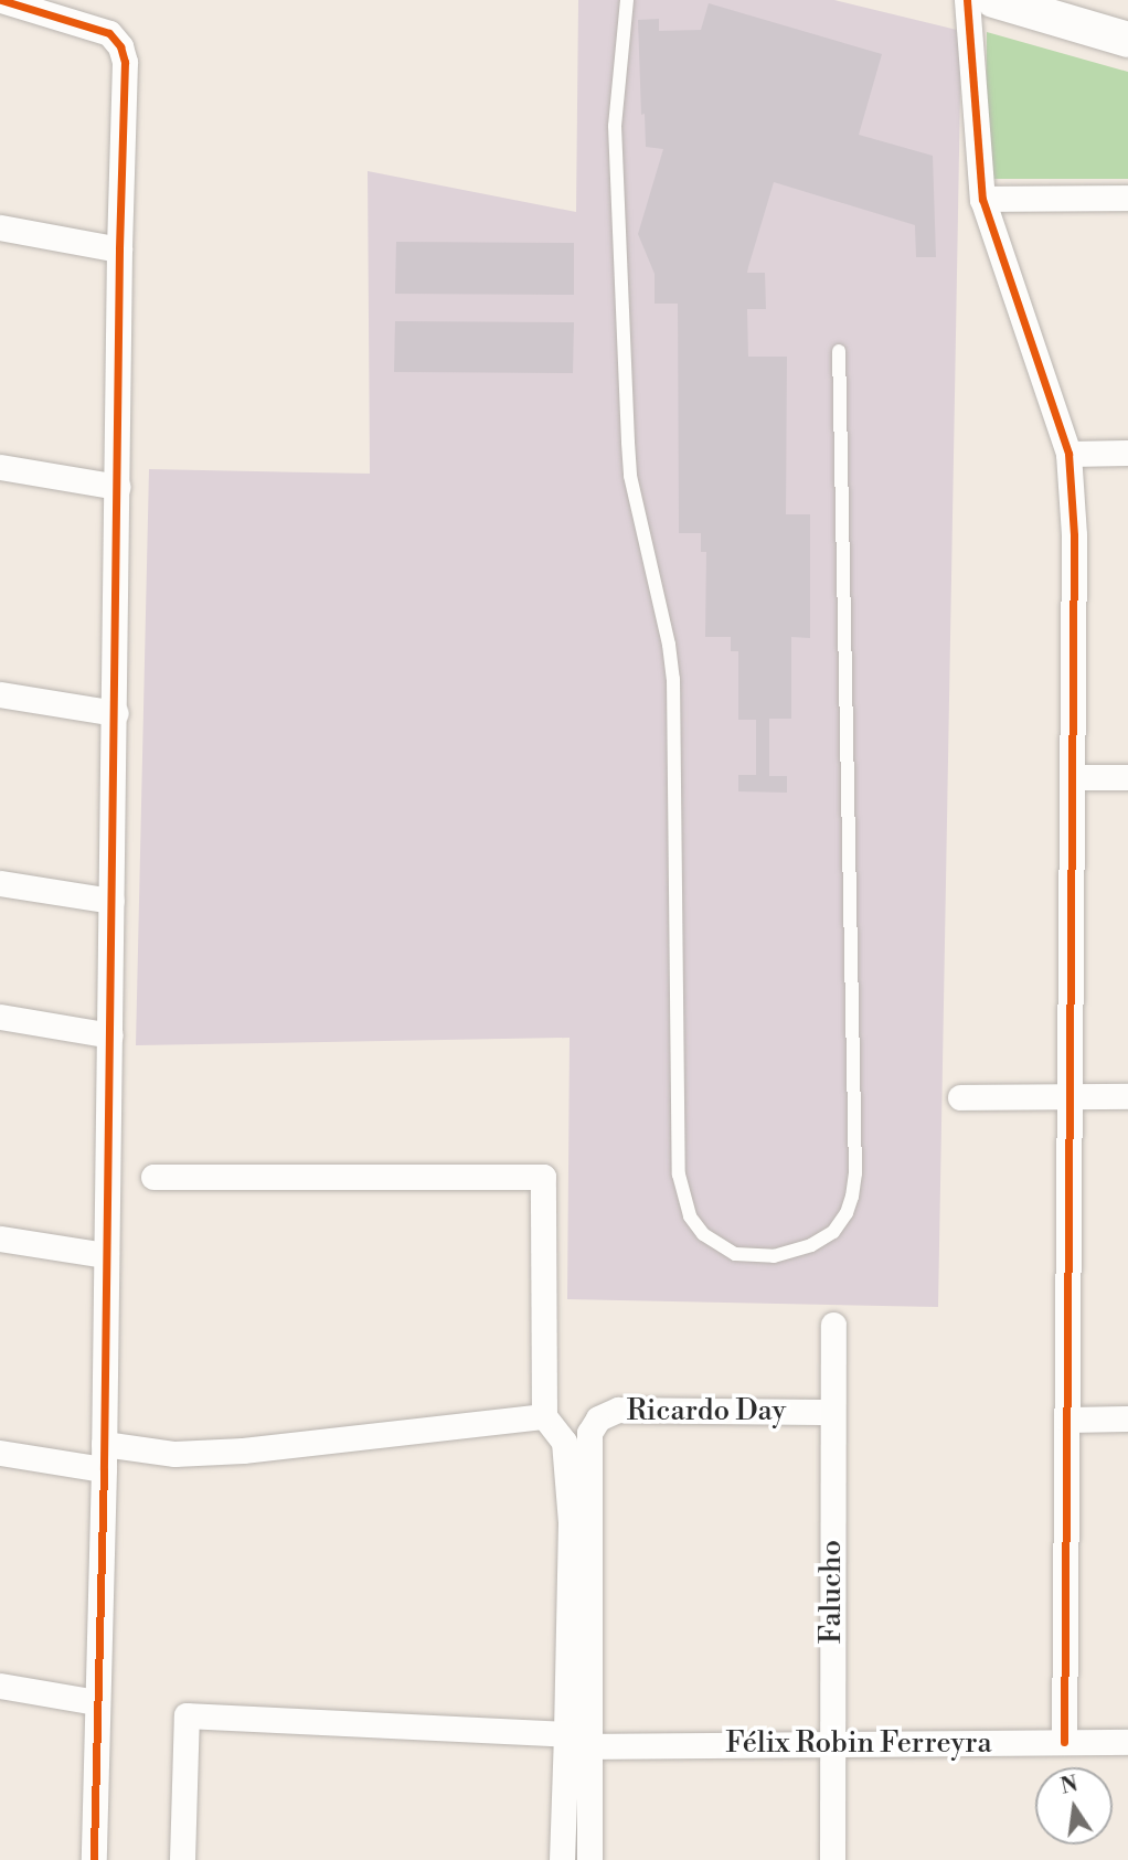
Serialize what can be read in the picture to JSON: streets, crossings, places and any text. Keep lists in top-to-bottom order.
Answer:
{
  "streets": {
    "street": ["Ricardo Day", "Falucho", "Félix Robin Ferreyra"]
  },
  "crossings": [
    ["Ricardo Day", "Falucho"],
    ["Ricardo Day", "Félix Robin Ferreyra"],
    ["Falucho", "Félix Robin Ferreyra"]
  ],
  "north": "top"
}
